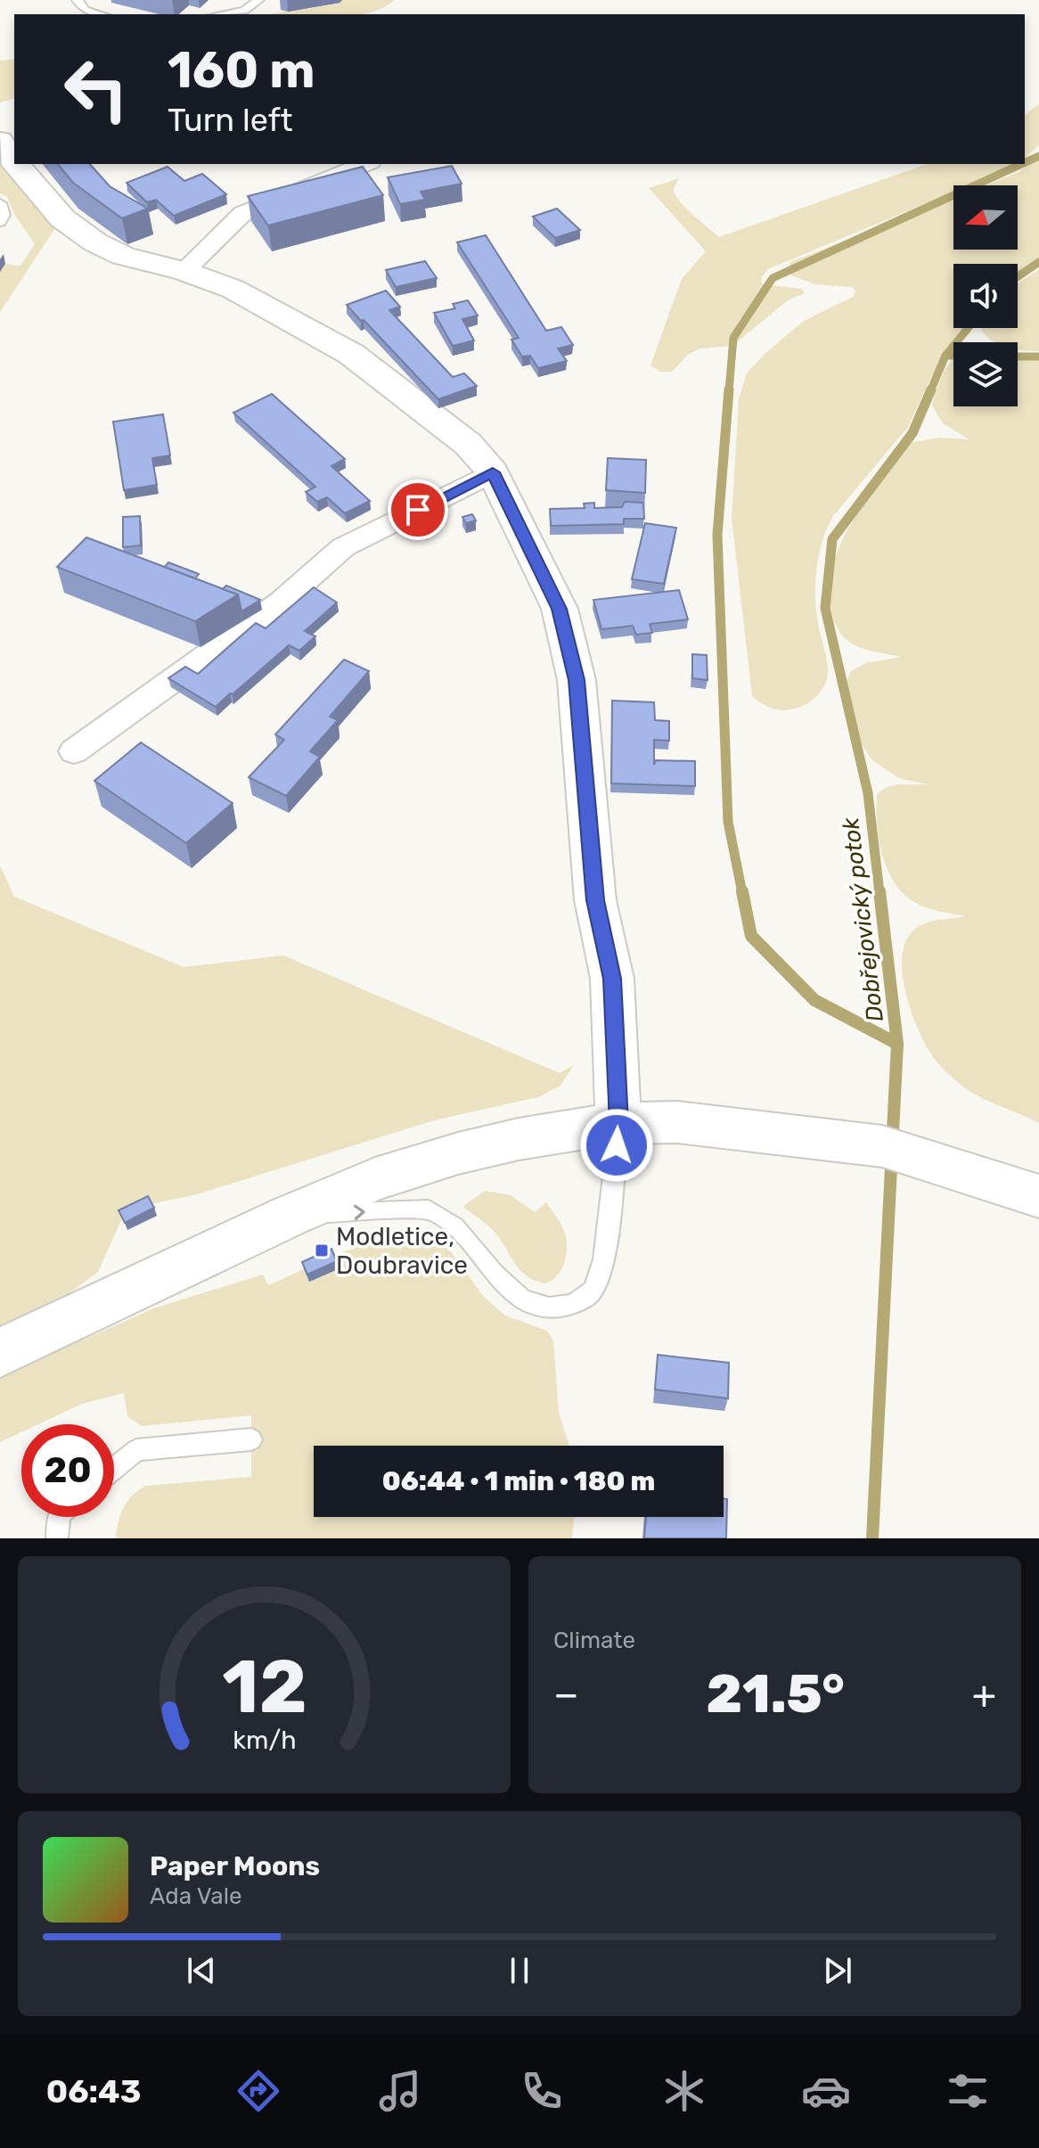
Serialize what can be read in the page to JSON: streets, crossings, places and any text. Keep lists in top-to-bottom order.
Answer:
{
  "water": ["Dobřejovický potok"],
  "places": {
    "transit": ["Modletice, Doubravice"]
  },
  "north": "left",
  "page": {
    "turn": ["160 m", "Turn left"],
    "limit": "20",
    "trip": "06:44 · 1 min · 180 m",
    "tile": "Climate",
    "heat": ["−", "21.5°", "+"],
    "song": ["Paper Moons", "Ada Vale"],
    "tabs": "06:43",
    "gauge": ["12", "km/h"]
  }
}
